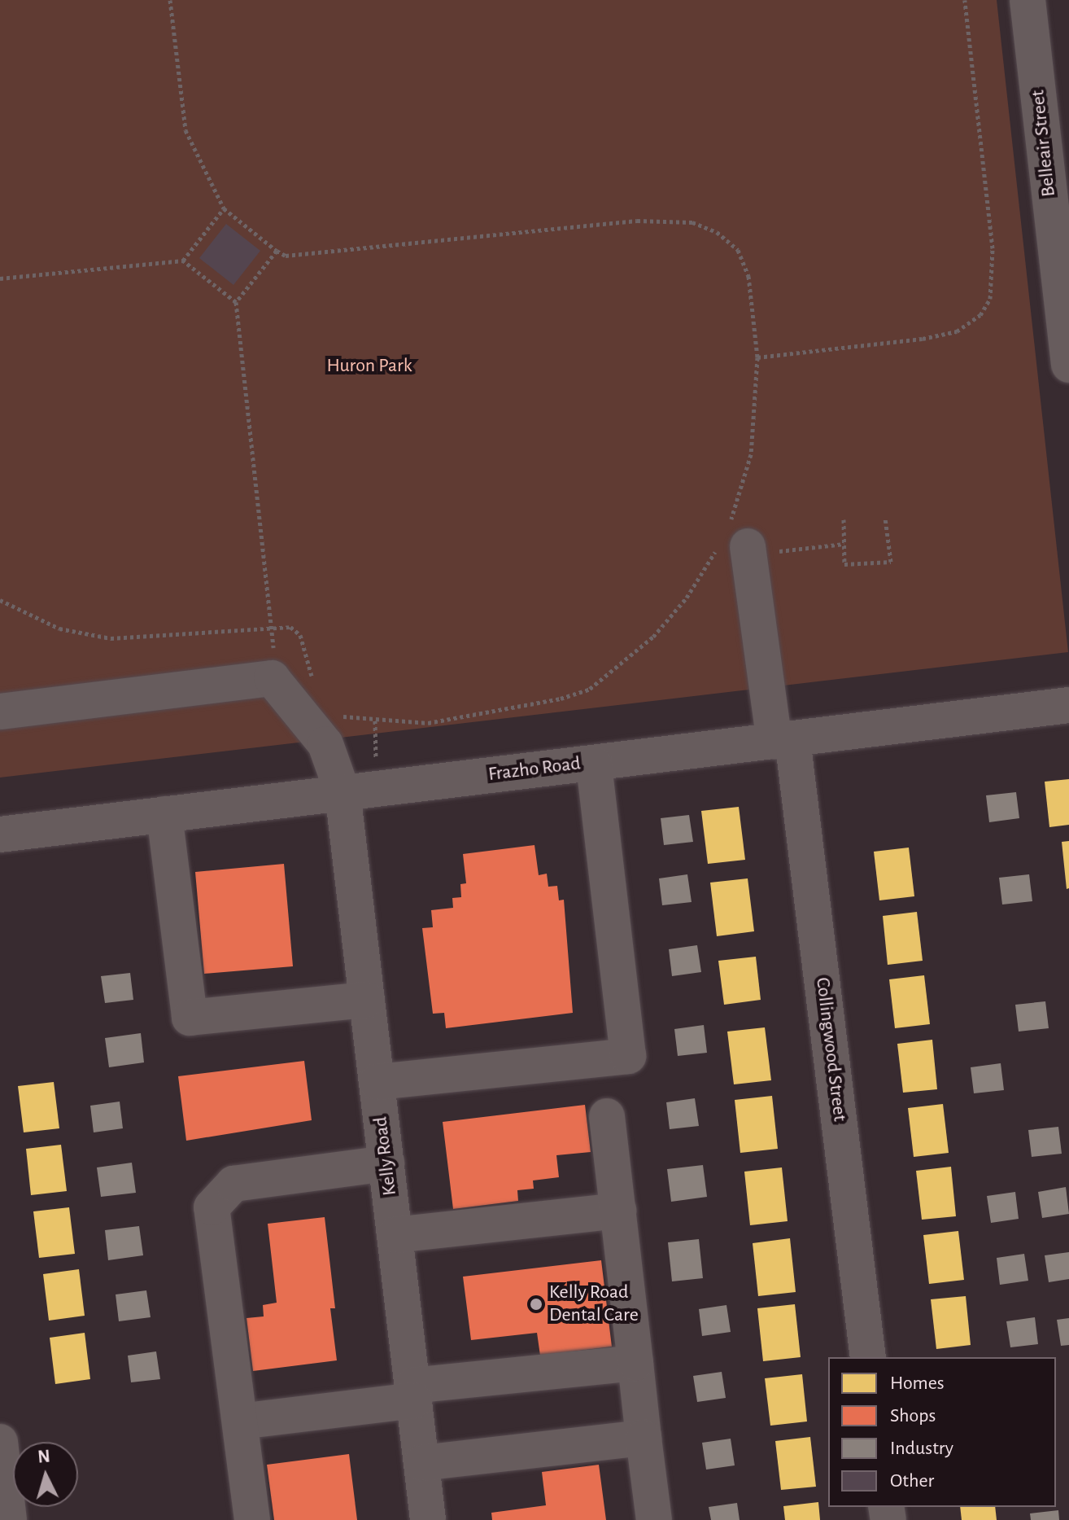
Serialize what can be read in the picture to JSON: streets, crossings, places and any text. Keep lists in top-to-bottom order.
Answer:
{
  "streets": {
    "street": [
      "Belleair Street",
      "Frazho Road",
      "Collingwood Street",
      "Kelly Road"
    ]
  },
  "crossings": [
    ["Frazho Road", "Collingwood Street"],
    ["Frazho Road", "Kelly Road"]
  ],
  "parks": ["Huron Park"],
  "places": ["Kelly Road Dental Care"],
  "legend": [
    "Homes",
    "Shops",
    "Industry",
    "Other"
  ],
  "north": "top"
}
